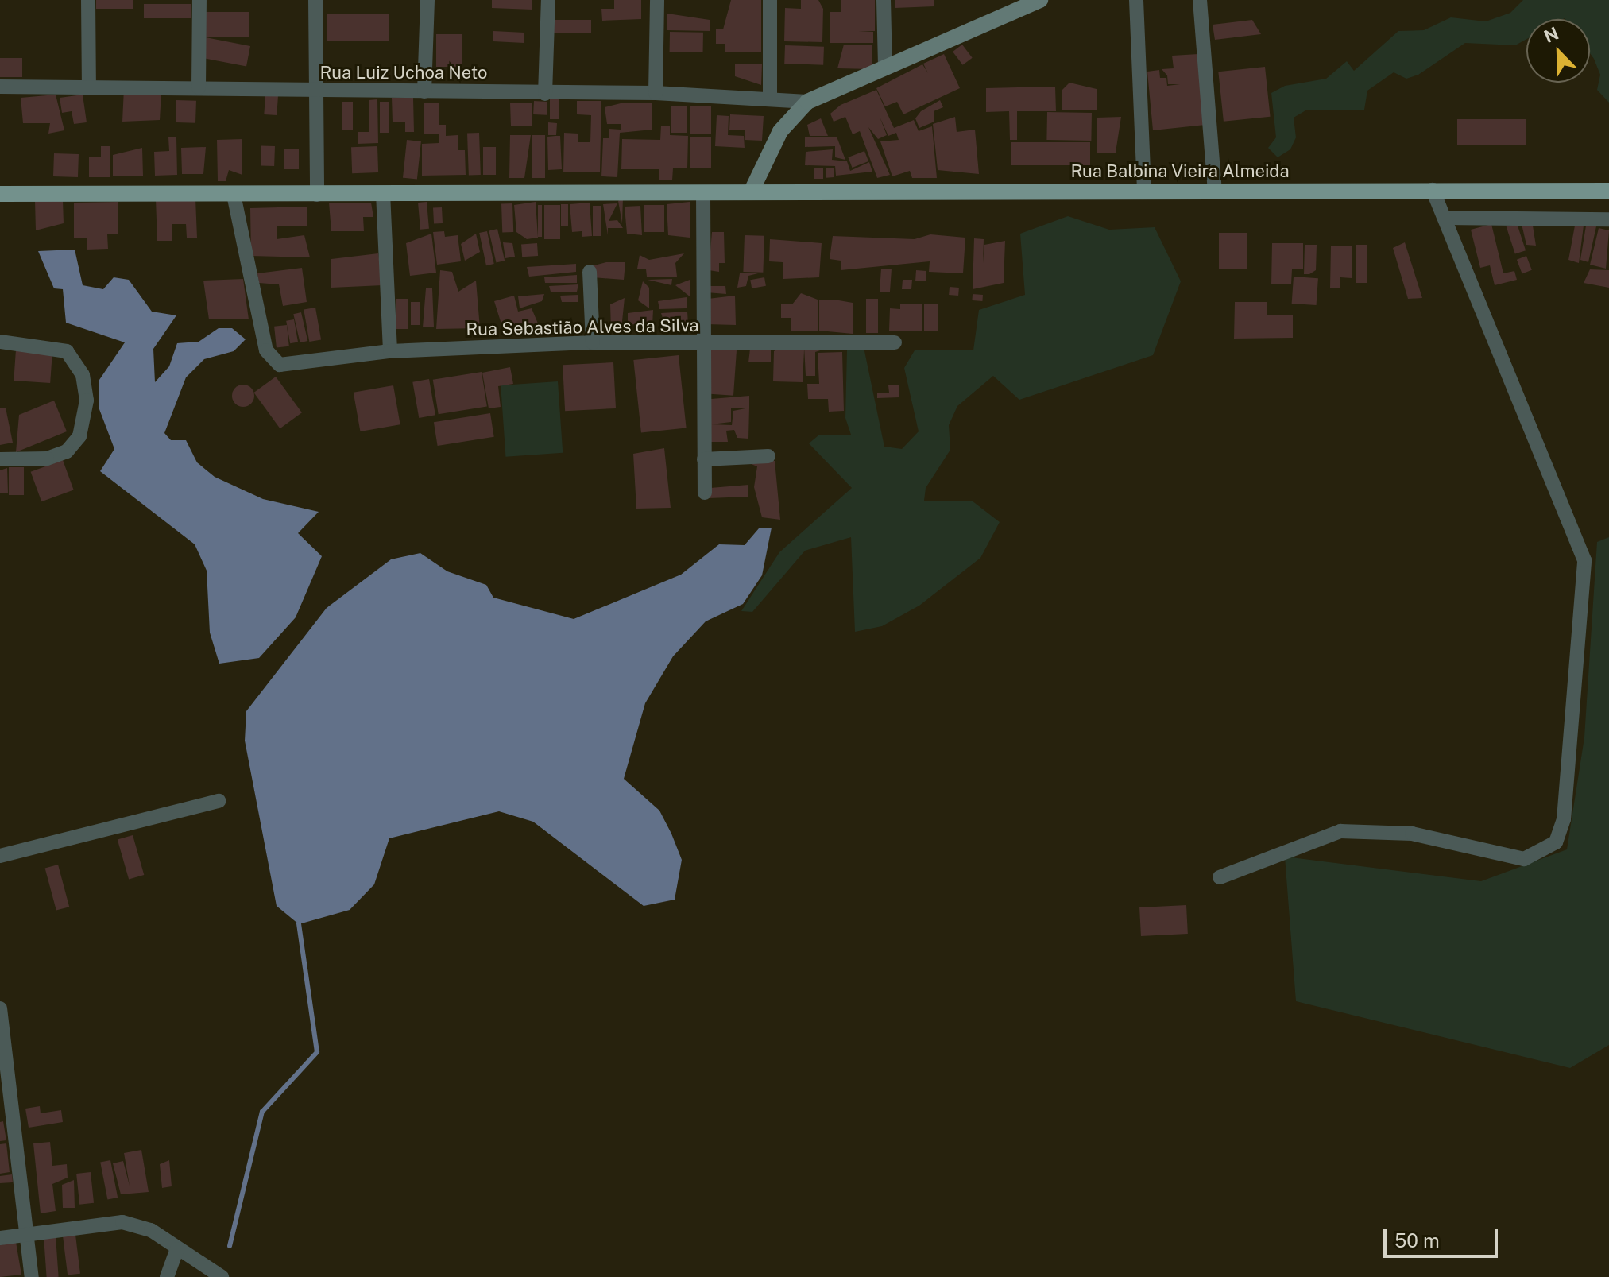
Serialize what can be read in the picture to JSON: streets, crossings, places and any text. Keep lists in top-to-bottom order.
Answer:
{
  "streets": {
    "main road": ["Rua Balbina Vieira Almeida"],
    "street": ["Rua Luiz Uchoa Neto", "Rua Sebastião Alves da Silva"]
  },
  "crossings": [
    ["Rua Balbina Vieira Almeida", "Rua Sebastião Alves da Silva"]
  ],
  "scale_bar": "50 m",
  "north": "top left"
}
